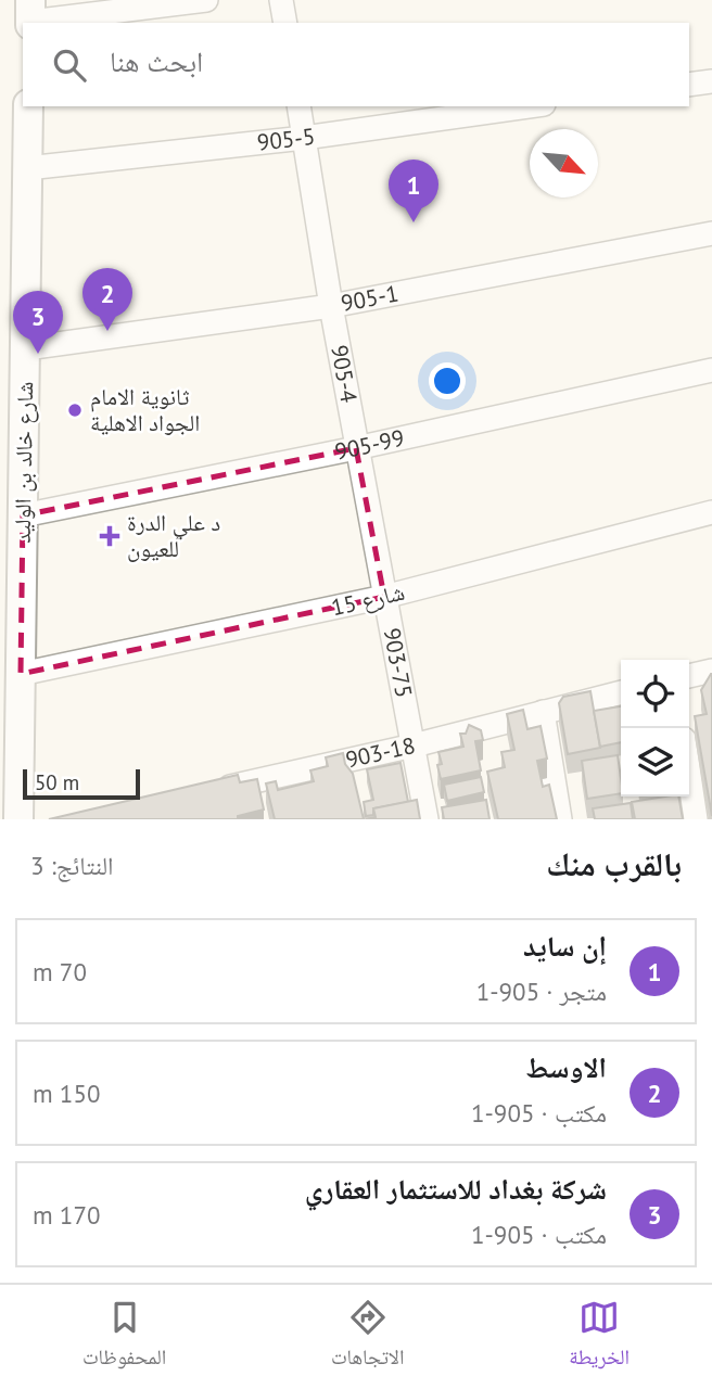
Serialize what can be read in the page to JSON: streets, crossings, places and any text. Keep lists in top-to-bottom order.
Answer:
{
  "streets": {
    "main road": ["شارع خالد بن الوليد"],
    "street": [
      "905-5",
      "905-1",
      "905-4",
      "905-99",
      "شارع 15",
      "903-75",
      "903-18"
    ]
  },
  "crossings": [
    ["905-5", "905-4"],
    ["905-5", "شارع خالد بن الوليد"],
    ["905-1", "905-4"],
    ["905-1", "شارع خالد بن الوليد"],
    ["905-4", "905-99"],
    ["905-4", "شارع 15"],
    ["905-4", "903-75"],
    ["905-99", "شارع خالد بن الوليد"],
    ["شارع خالد بن الوليد", "شارع 15"],
    ["شارع 15", "903-75"],
    ["903-75", "903-18"]
  ],
  "places": {
    "other": ["ثانوية الامام الجواد الاهلية"],
    "health": ["د علي الدرة للعيون"]
  },
  "scale_bar": "50 m",
  "north": "bottom right",
  "page": {
    "search": "ابحث هنا",
    "pins": ["1", "2", "3"],
    "scale": "50 m",
    "heading": ["بالقرب منك", "النتائج: 3"],
    "list": [
      {
        "mark": "1",
        "name": "إن سايد",
        "note": "متجر · 905-1",
        "value": "70 m"
      },
      {
        "mark": "2",
        "name": "الاوسط",
        "note": "مكتب · 905-1",
        "value": "150 m"
      },
      {
        "mark": "3",
        "name": "شركة بغداد للاستثمار العقاري",
        "note": "مكتب · 905-1",
        "value": "170 m"
      }
    ],
    "nav": ["الخريطة", "الاتجاهات", "المحفوظات"]
  }
}
